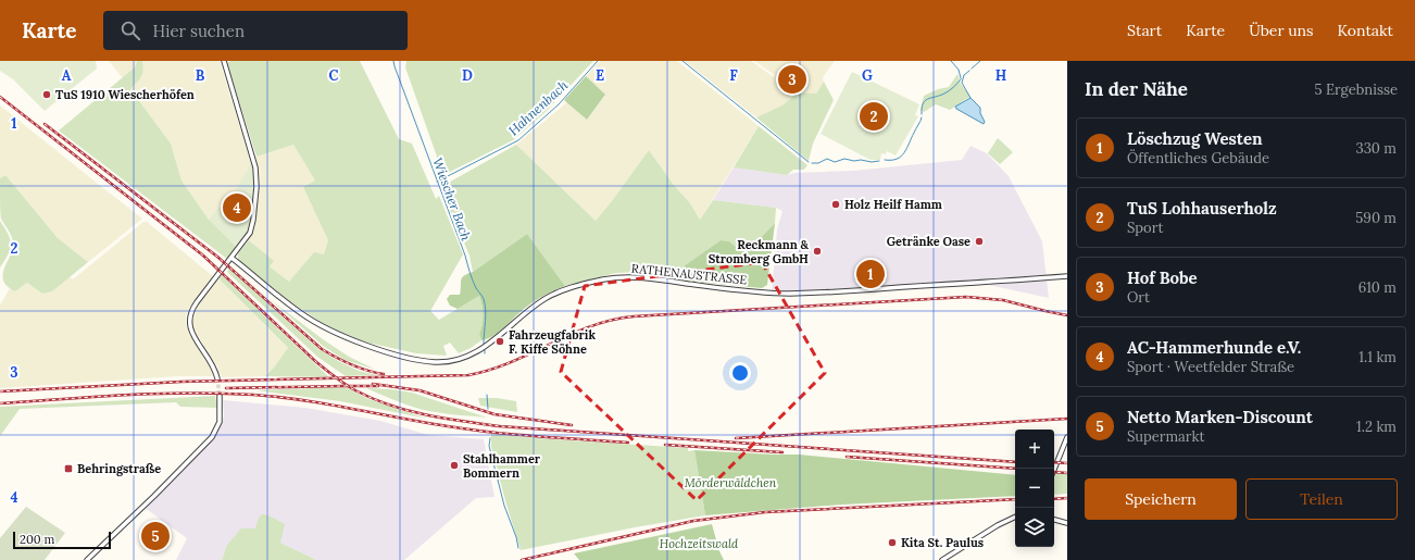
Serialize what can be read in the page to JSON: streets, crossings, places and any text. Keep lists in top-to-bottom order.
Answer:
{
  "streets": {
    "street": ["RATHENAUSTRASSE"]
  },
  "water": ["Hahnenbach", "Wiescher Bach"],
  "parks": ["Mörderwäldchen", "Hochzeitswald"],
  "places": {
    "other": [
      "TuS 1910 Wiescherhöfen",
      "Holz Heilf Hamm",
      "Getränke Oase",
      "Reckmann & Stromberg GmbH",
      "Fahrzeugfabrik F. Kiffe Söhne",
      "Stahlhammer Bommern",
      "Kita St. Paulus"
    ],
    "transit": ["Behringstraße"]
  },
  "scale_bar": "200 m",
  "page": {
    "header": "Karte",
    "search": "Hier suchen",
    "nav": [
      "Start",
      "Karte",
      "Über uns",
      "Kontakt"
    ],
    "heading": ["In der Nähe", "5 Ergebnisse"],
    "pins": [
      "3",
      "2",
      "4",
      "1",
      "5"
    ],
    "list": [
      {
        "mark": "1",
        "name": "Löschzug Westen",
        "note": "Öffentliches Gebäude",
        "value": "330 m"
      },
      {
        "mark": "2",
        "name": "TuS Lohhauserholz",
        "note": "Sport",
        "value": "590 m"
      },
      {
        "mark": "3",
        "name": "Hof Bobe",
        "note": "Ort",
        "value": "610 m"
      },
      {
        "mark": "4",
        "name": "AC-Hammerhunde e.V.",
        "note": "Sport · Weetfelder Straße",
        "value": "1.1 km"
      },
      {
        "mark": "5",
        "name": "Netto Marken-Discount",
        "note": "Supermarkt",
        "value": "1.2 km"
      }
    ],
    "map_buttons": ["+", "−"],
    "buttons": ["Speichern", "Teilen"],
    "scale": "200 m"
  },
  "grid": {
    "columns": [
      "A",
      "B",
      "C",
      "D",
      "E",
      "F",
      "G",
      "H"
    ],
    "rows": [
      "1",
      "2",
      "3",
      "4"
    ]
  }
}
